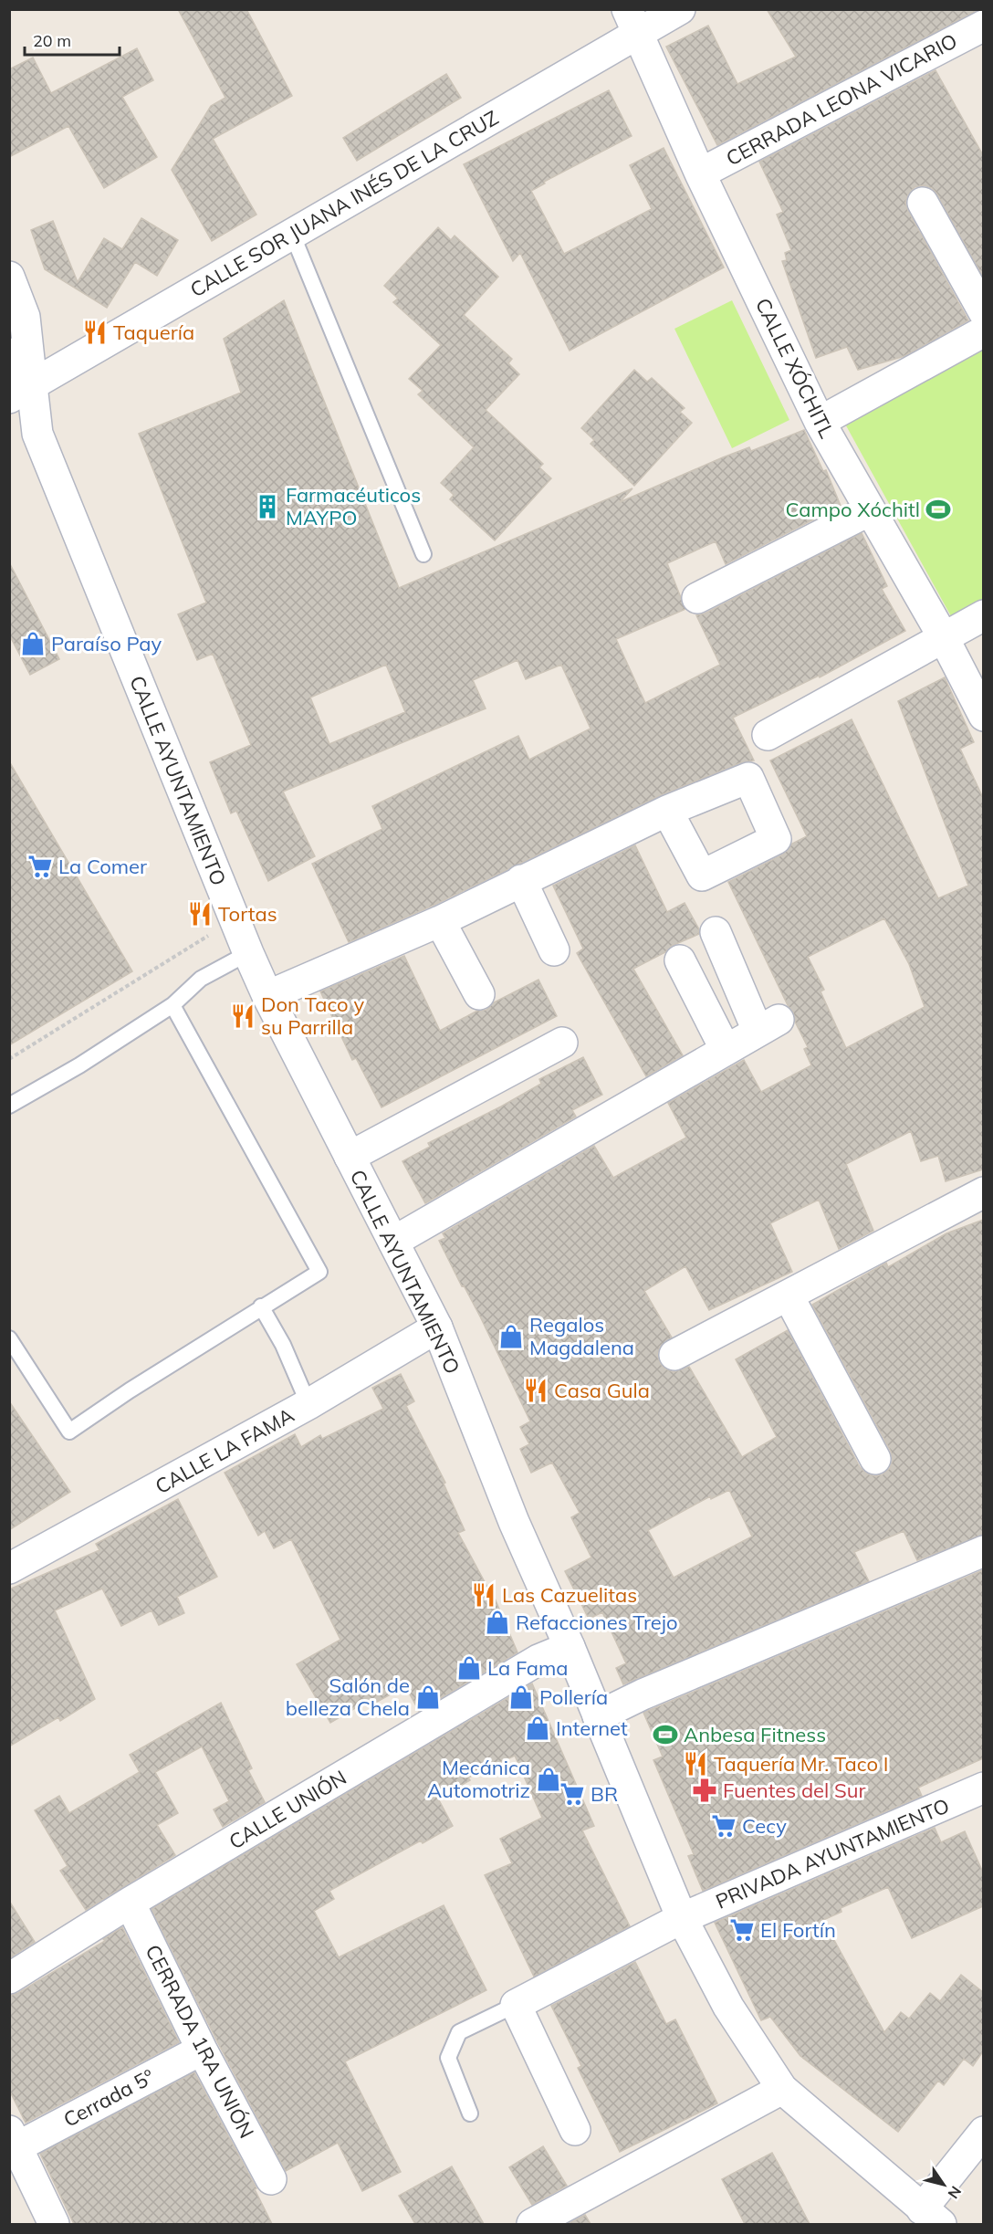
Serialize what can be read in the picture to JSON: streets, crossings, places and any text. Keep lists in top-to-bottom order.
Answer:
{
  "streets": {
    "street": [
      "CERRADA LEONA VICARIO",
      "CALLE SOR JUANA INÉS DE LA CRUZ",
      "CALLE XÓCHITL",
      "CALLE AYUNTAMIENTO",
      "CALLE LA FAMA",
      "CALLE UNIÓN",
      "PRIVADA AYUNTAMIENTO",
      "CERRADA 1RA UNIÓN",
      "Cerrada 5º"
    ]
  },
  "crossings": [
    ["CERRADA LEONA VICARIO", "CALLE XÓCHITL"],
    ["CALLE SOR JUANA INÉS DE LA CRUZ", "CALLE XÓCHITL"],
    ["CALLE SOR JUANA INÉS DE LA CRUZ", "CALLE AYUNTAMIENTO"],
    ["CALLE AYUNTAMIENTO", "CALLE LA FAMA"],
    ["CALLE AYUNTAMIENTO", "CALLE UNIÓN"],
    ["CALLE AYUNTAMIENTO", "PRIVADA AYUNTAMIENTO"],
    ["CALLE UNIÓN", "CERRADA 1RA UNIÓN"],
    ["CERRADA 1RA UNIÓN", "Cerrada 5º"]
  ],
  "places": {
    "restaurant": [
      "Taquería",
      "Tortas",
      "Don Taco y su Parrilla",
      "Casa Gula",
      "Las Cazuelitas",
      "Taquería Mr. Taco I"
    ],
    "building": ["Farmacéuticos MAYPO"],
    "sports": ["Campo Xóchitl", "Anbesa Fitness"],
    "shop": [
      "Paraíso Pay",
      "Regalos Magdalena",
      "Refacciones Trejo",
      "La Fama",
      "Salón de belleza Chela",
      "Pollería",
      "Internet",
      "Mecánica Automotriz"
    ],
    "supermarket": [
      "La Comer",
      "BR",
      "Cecy",
      "El Fortín"
    ],
    "pharmacy": ["Fuentes del Sur"]
  },
  "scale_bar": "20 m",
  "north": "bottom right"
}
